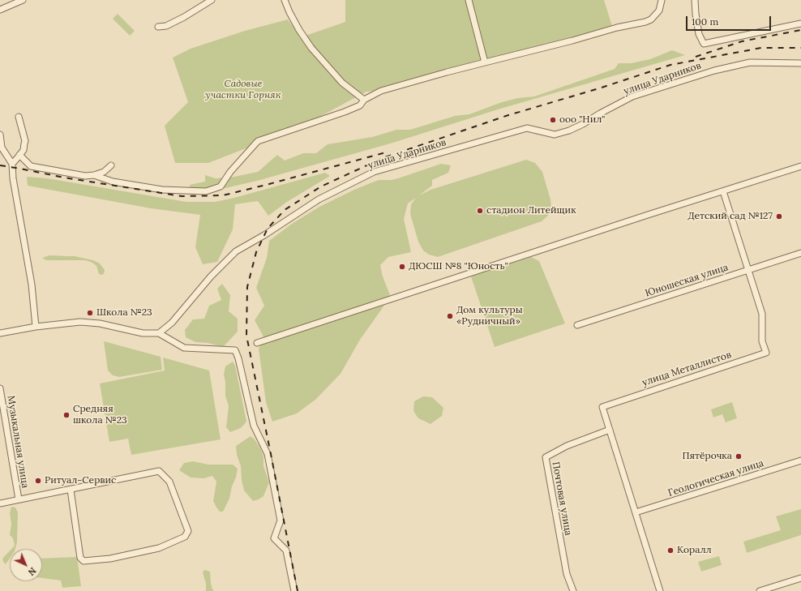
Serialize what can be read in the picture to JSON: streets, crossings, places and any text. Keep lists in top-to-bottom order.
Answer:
{
  "streets": {
    "street": [
      "улица Ударников",
      "Юношеская улица",
      "улица Металлистов",
      "Музыкальная улица",
      "Геологическая улица",
      "Почтовая улица"
    ]
  },
  "crossings": [
    ["Юношеская улица", "улица Металлистов"],
    ["улица Металлистов", "Почтовая улица"]
  ],
  "parks": ["Садовые участки Горняк"],
  "places": [
    "ооо \"Нил\"",
    "стадион Литейщик",
    "Детский сад №127",
    "ДЮСШ №8 \"Юность\"",
    "Школа №23",
    "Дом культуры «Рудничный»",
    "Средняя школа №23",
    "Пятёрочка",
    "Ритуал-Сервис",
    "Коралл"
  ],
  "scale_bar": "100 m",
  "north": "bottom right"
}
